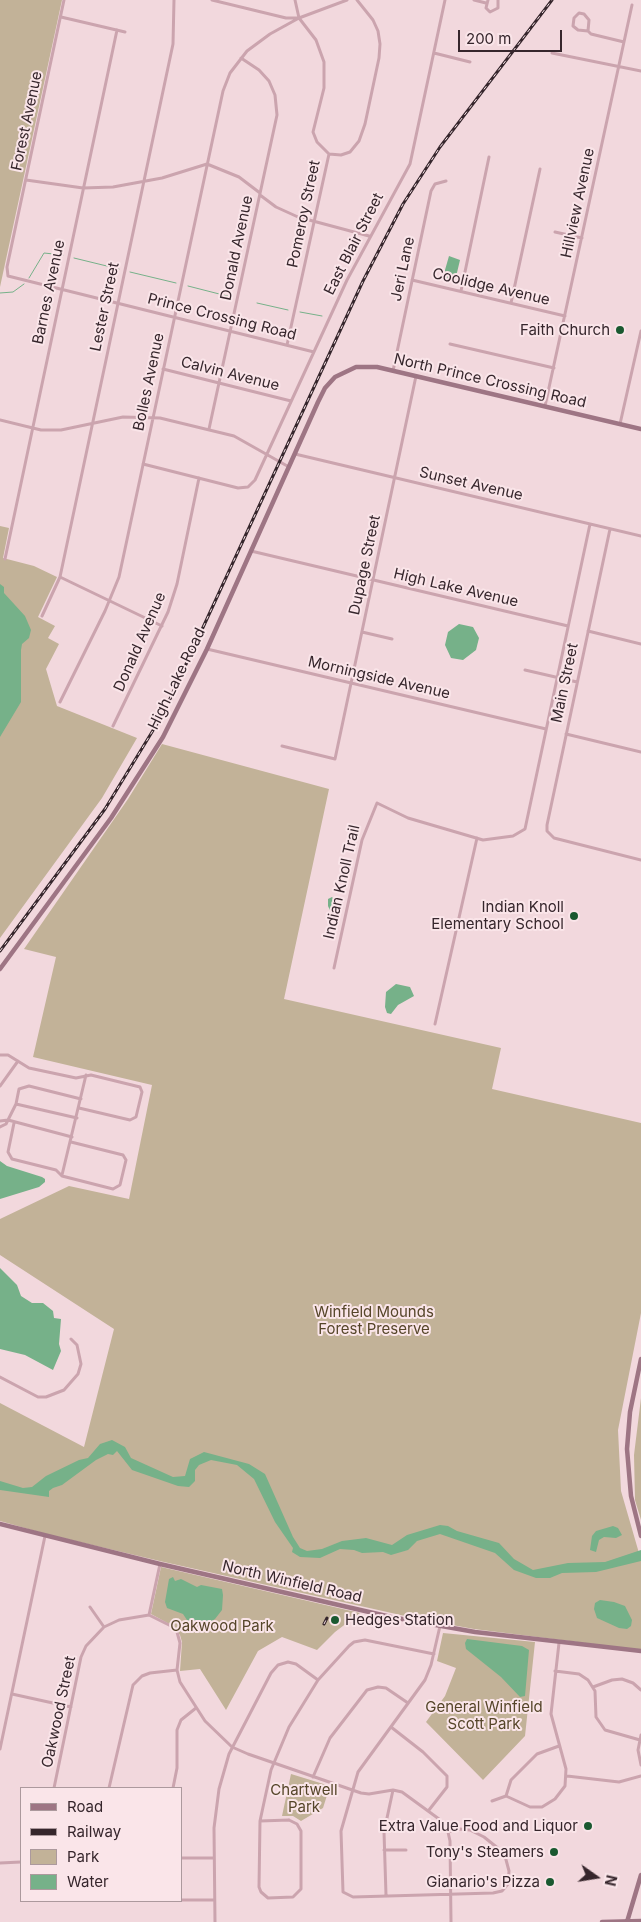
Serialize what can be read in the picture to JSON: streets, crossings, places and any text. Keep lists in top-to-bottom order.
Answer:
{
  "streets": {
    "street": [
      "Forest Avenue",
      "Hillview Avenue",
      "Pomeroy Street",
      "East Blair Street",
      "Donald Avenue",
      "Jeri Lane",
      "Coolidge Avenue",
      "Barnes Avenue",
      "Lester Street",
      "Prince Crossing Road",
      "Calvin Avenue",
      "North Prince Crossing Road",
      "Bolles Avenue",
      "Sunset Avenue",
      "Dupage Street",
      "High Lake Avenue",
      "Morningside Avenue",
      "High Lake Road",
      "Main Street",
      "Indian Knoll Trail",
      "North Winfield Road",
      "Oakwood Street"
    ]
  },
  "crossings": [
    ["Forest Avenue", "Prince Crossing Road"],
    ["Hillview Avenue", "Coolidge Avenue"],
    ["Hillview Avenue", "North Prince Crossing Road"],
    ["Pomeroy Street", "Prince Crossing Road"],
    ["East Blair Street", "Donald Avenue"],
    ["East Blair Street", "Prince Crossing Road"],
    ["East Blair Street", "Calvin Avenue"],
    ["Donald Avenue", "Prince Crossing Road"],
    ["Donald Avenue", "Calvin Avenue"],
    ["Donald Avenue", "Bolles Avenue"],
    ["Jeri Lane", "Coolidge Avenue"],
    ["Jeri Lane", "North Prince Crossing Road"],
    ["Barnes Avenue", "Prince Crossing Road"],
    ["Lester Street", "Prince Crossing Road"],
    ["Prince Crossing Road", "Bolles Avenue"],
    ["Calvin Avenue", "Bolles Avenue"],
    ["North Prince Crossing Road", "Dupage Street"],
    ["North Prince Crossing Road", "High Lake Road"],
    ["Sunset Avenue", "Dupage Street"],
    ["Sunset Avenue", "High Lake Road"],
    ["Sunset Avenue", "Main Street"],
    ["Dupage Street", "High Lake Avenue"],
    ["Dupage Street", "Morningside Avenue"],
    ["High Lake Avenue", "High Lake Road"],
    ["High Lake Avenue", "Main Street"],
    ["Morningside Avenue", "High Lake Road"],
    ["Morningside Avenue", "Main Street"],
    ["Main Street", "Indian Knoll Trail"]
  ],
  "parks": [
    "Winfield Mounds Forest Preserve",
    "Oakwood Park",
    "General Winfield Scott Park",
    "Chartwell Park"
  ],
  "places": [
    "Faith Church",
    "Indian Knoll Elementary School",
    "Hedges Station",
    "Extra Value Food and Liquor",
    "Tony's Steamers",
    "Gianario's Pizza"
  ],
  "legend": [
    "Road",
    "Railway",
    "Park",
    "Water"
  ],
  "scale_bar": "200 m",
  "north": "right"
}
